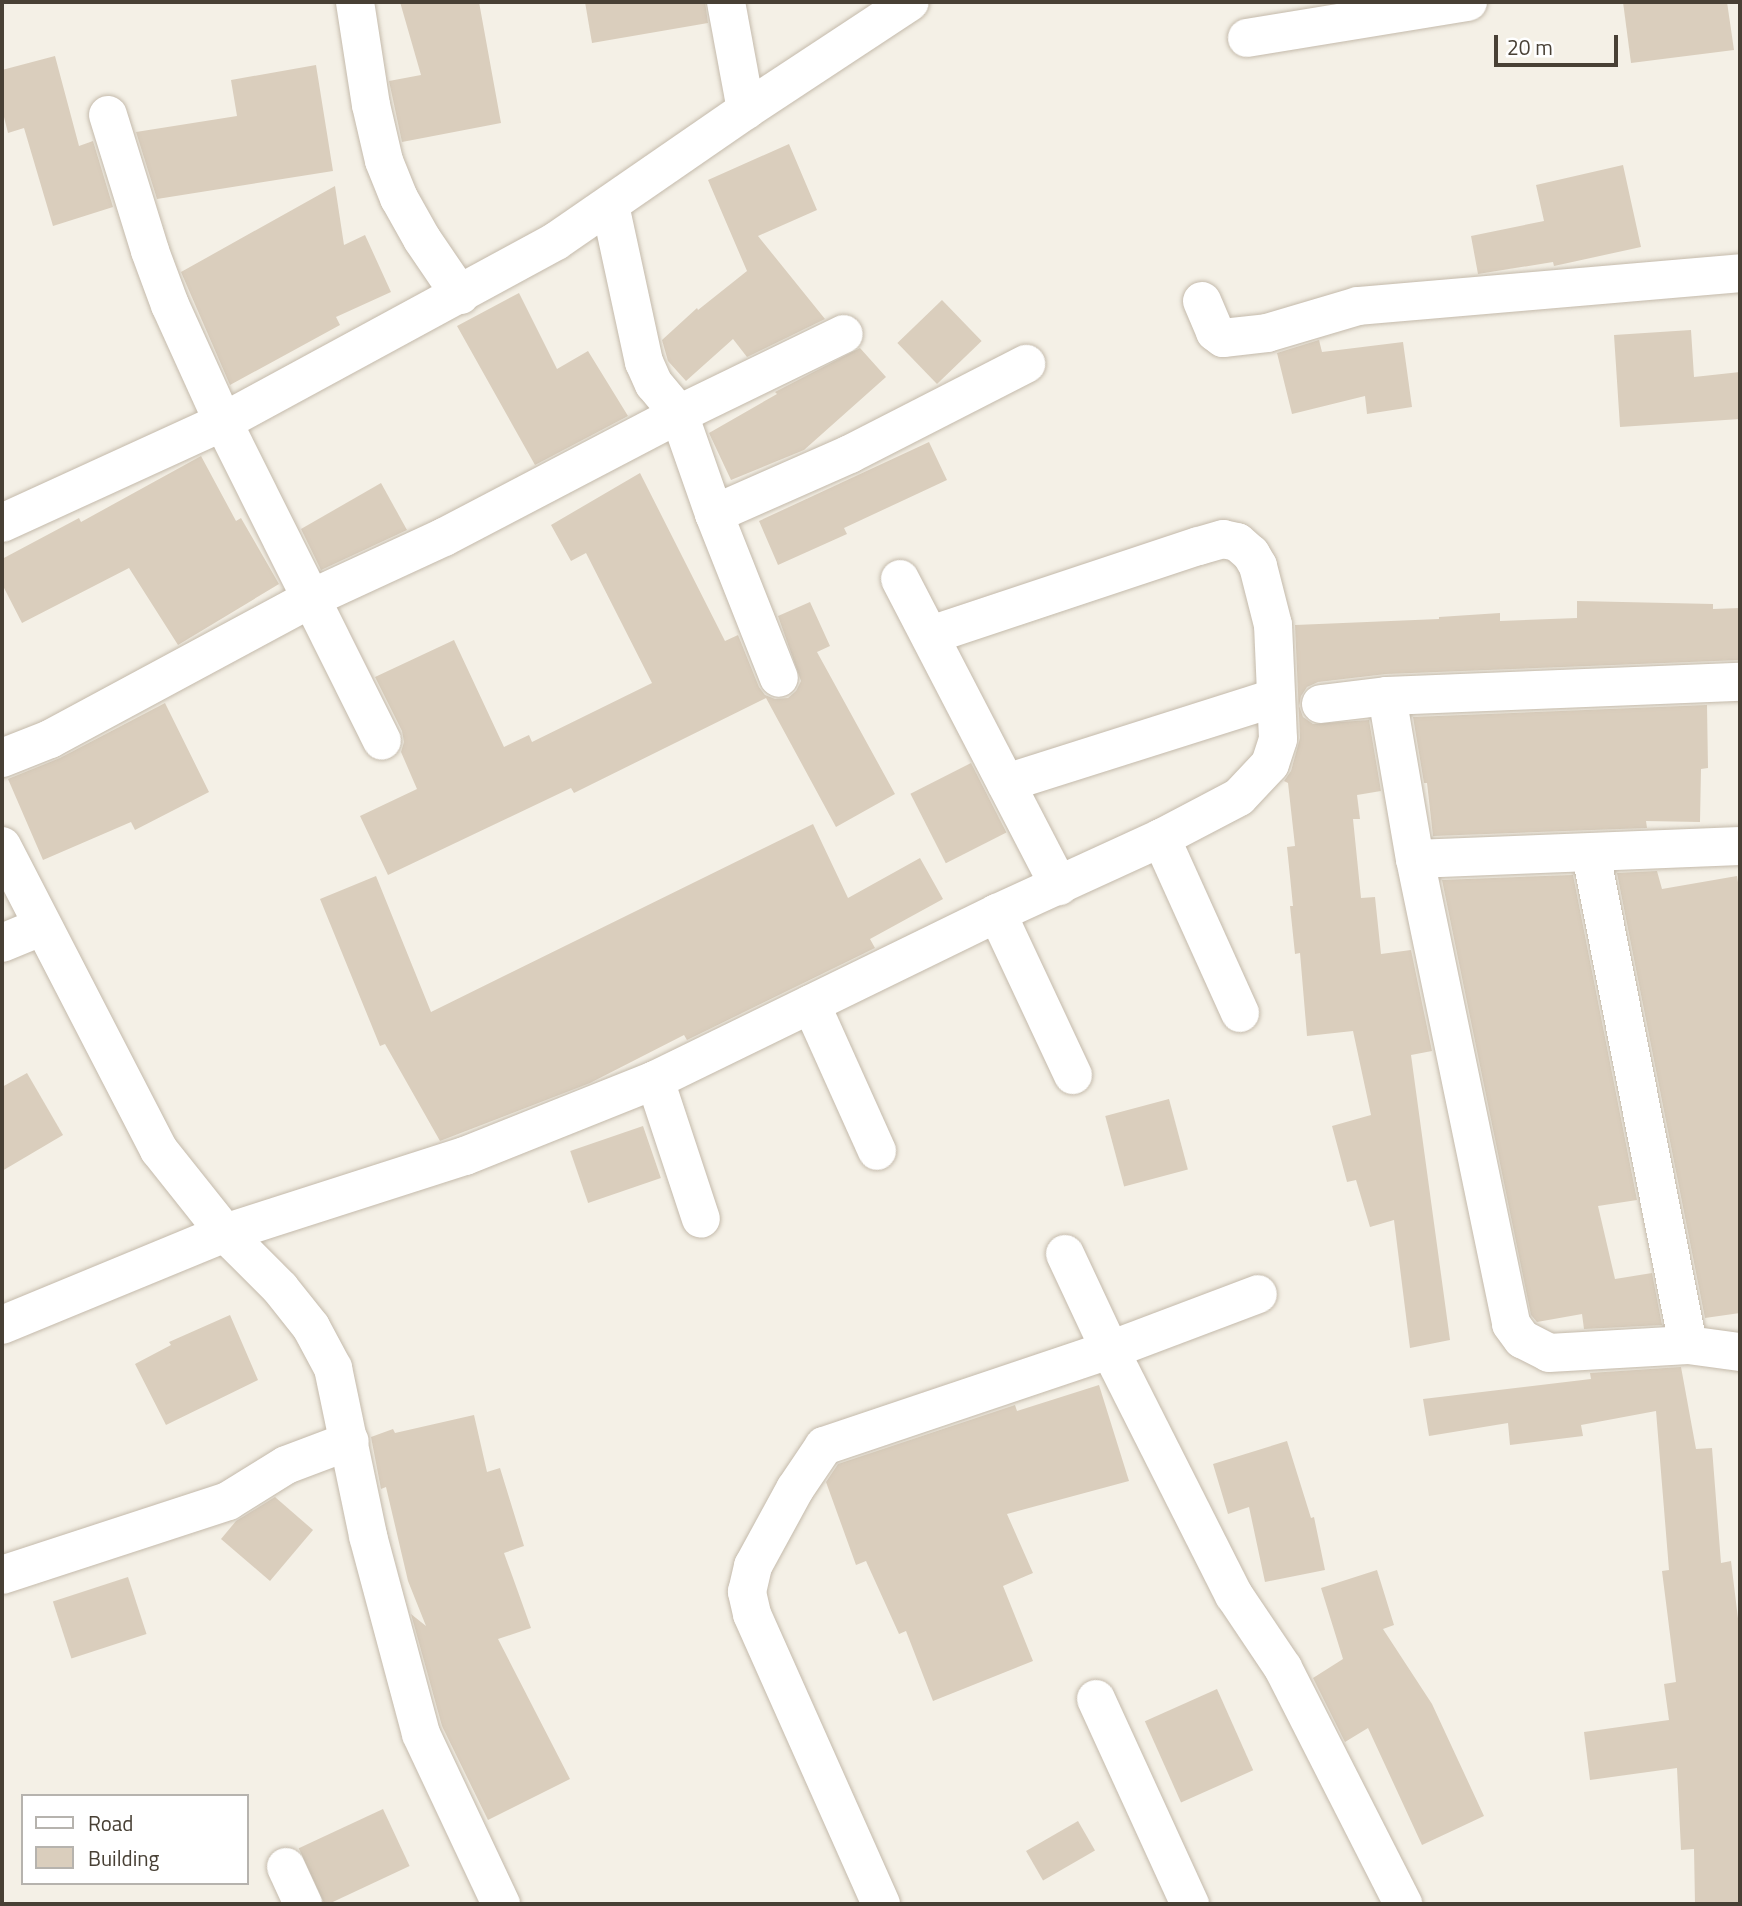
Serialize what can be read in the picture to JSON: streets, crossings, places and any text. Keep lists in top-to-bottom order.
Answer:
{
  "legend": ["Road", "Building"],
  "scale_bar": "20 m"
}
